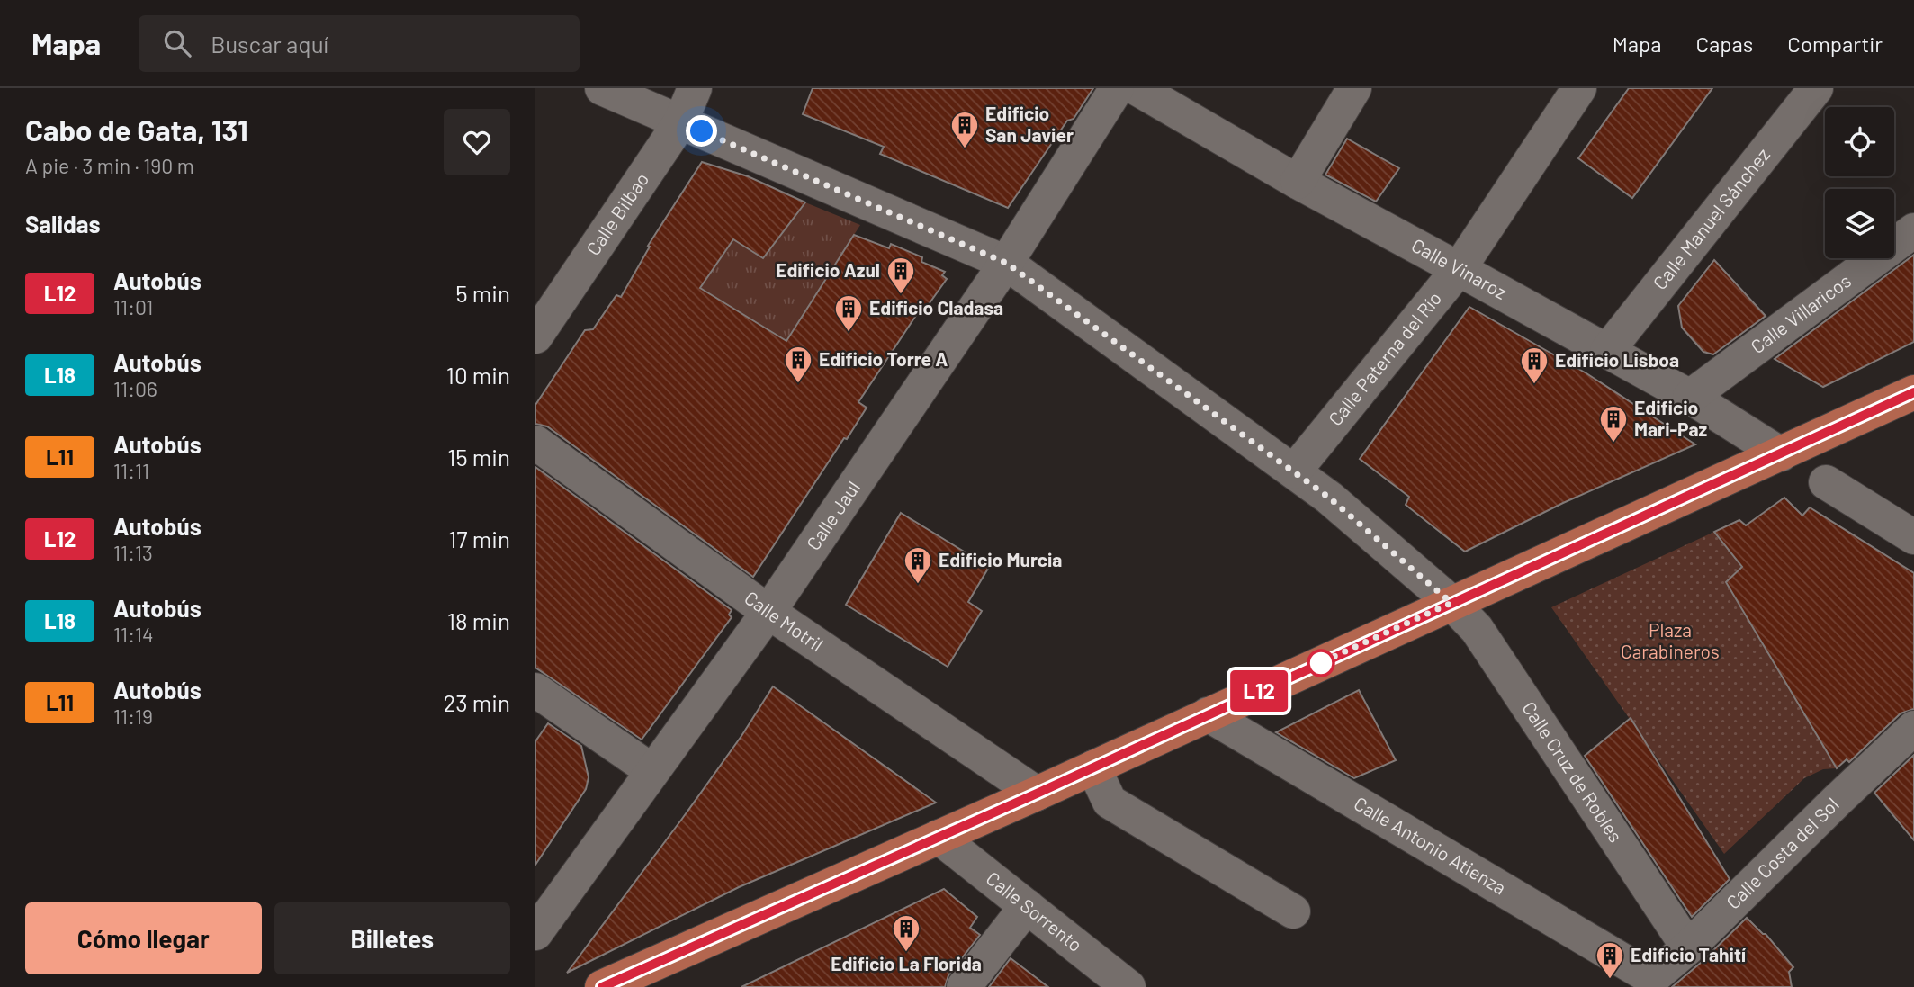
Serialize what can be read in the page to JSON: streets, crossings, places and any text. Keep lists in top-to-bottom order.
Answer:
{
  "streets": {
    "street": [
      "Calle Bilbao",
      "Calle Manuel Sánchez",
      "Calle Vinaroz",
      "Calle Villaricos",
      "Calle Paterna del Río",
      "Calle Jaul",
      "Calle Motril",
      "Calle Cruz de Robles",
      "Calle Antonio Atienza",
      "Calle Costa del Sol",
      "Calle Sorrento"
    ]
  },
  "crossings": [
    ["Calle Bilbao", "Calle Cruz de Robles"],
    ["Calle Manuel Sánchez", "Calle Vinaroz"],
    ["Calle Vinaroz", "Calle Villaricos"],
    ["Calle Vinaroz", "Calle Paterna del Río"],
    ["Calle Paterna del Río", "Calle Cruz de Robles"],
    ["Calle Jaul", "Calle Motril"],
    ["Calle Jaul", "Calle Cruz de Robles"],
    ["Calle Cruz de Robles", "Calle Costa del Sol"],
    ["Calle Antonio Atienza", "Calle Costa del Sol"]
  ],
  "parks": ["Plaza Carabineros"],
  "places": {
    "building": [
      "Edificio San Javier",
      "Edificio Azul",
      "Edificio Cladasa",
      "Edificio Torre A",
      "Edificio Lisboa",
      "Edificio Mari-Paz",
      "Edificio Murcia",
      "Edificio La Florida",
      "Edificio Tahití"
    ]
  },
  "lines": ["bus line L12"],
  "page": {
    "header": "Mapa",
    "search": "Buscar aquí",
    "nav": ["Mapa", "Capas", "Compartir"],
    "heading": [
      ["Cabo de Gata, 131", "A pie · 3 min · 190 m"],
      "Salidas"
    ],
    "on_map": "L12",
    "list": [
      {
        "mark": "L12",
        "name": "Autobús",
        "note": "11:01",
        "value": "5 min"
      },
      {
        "mark": "L18",
        "name": "Autobús",
        "note": "11:06",
        "value": "10 min"
      },
      {
        "mark": "L11",
        "name": "Autobús",
        "note": "11:11",
        "value": "15 min"
      },
      {
        "mark": "L12",
        "name": "Autobús",
        "note": "11:13",
        "value": "17 min"
      },
      {
        "mark": "L18",
        "name": "Autobús",
        "note": "11:14",
        "value": "18 min"
      },
      {
        "mark": "L11",
        "name": "Autobús",
        "note": "11:19",
        "value": "23 min"
      }
    ],
    "buttons": ["Cómo llegar", "Billetes"]
  }
}
